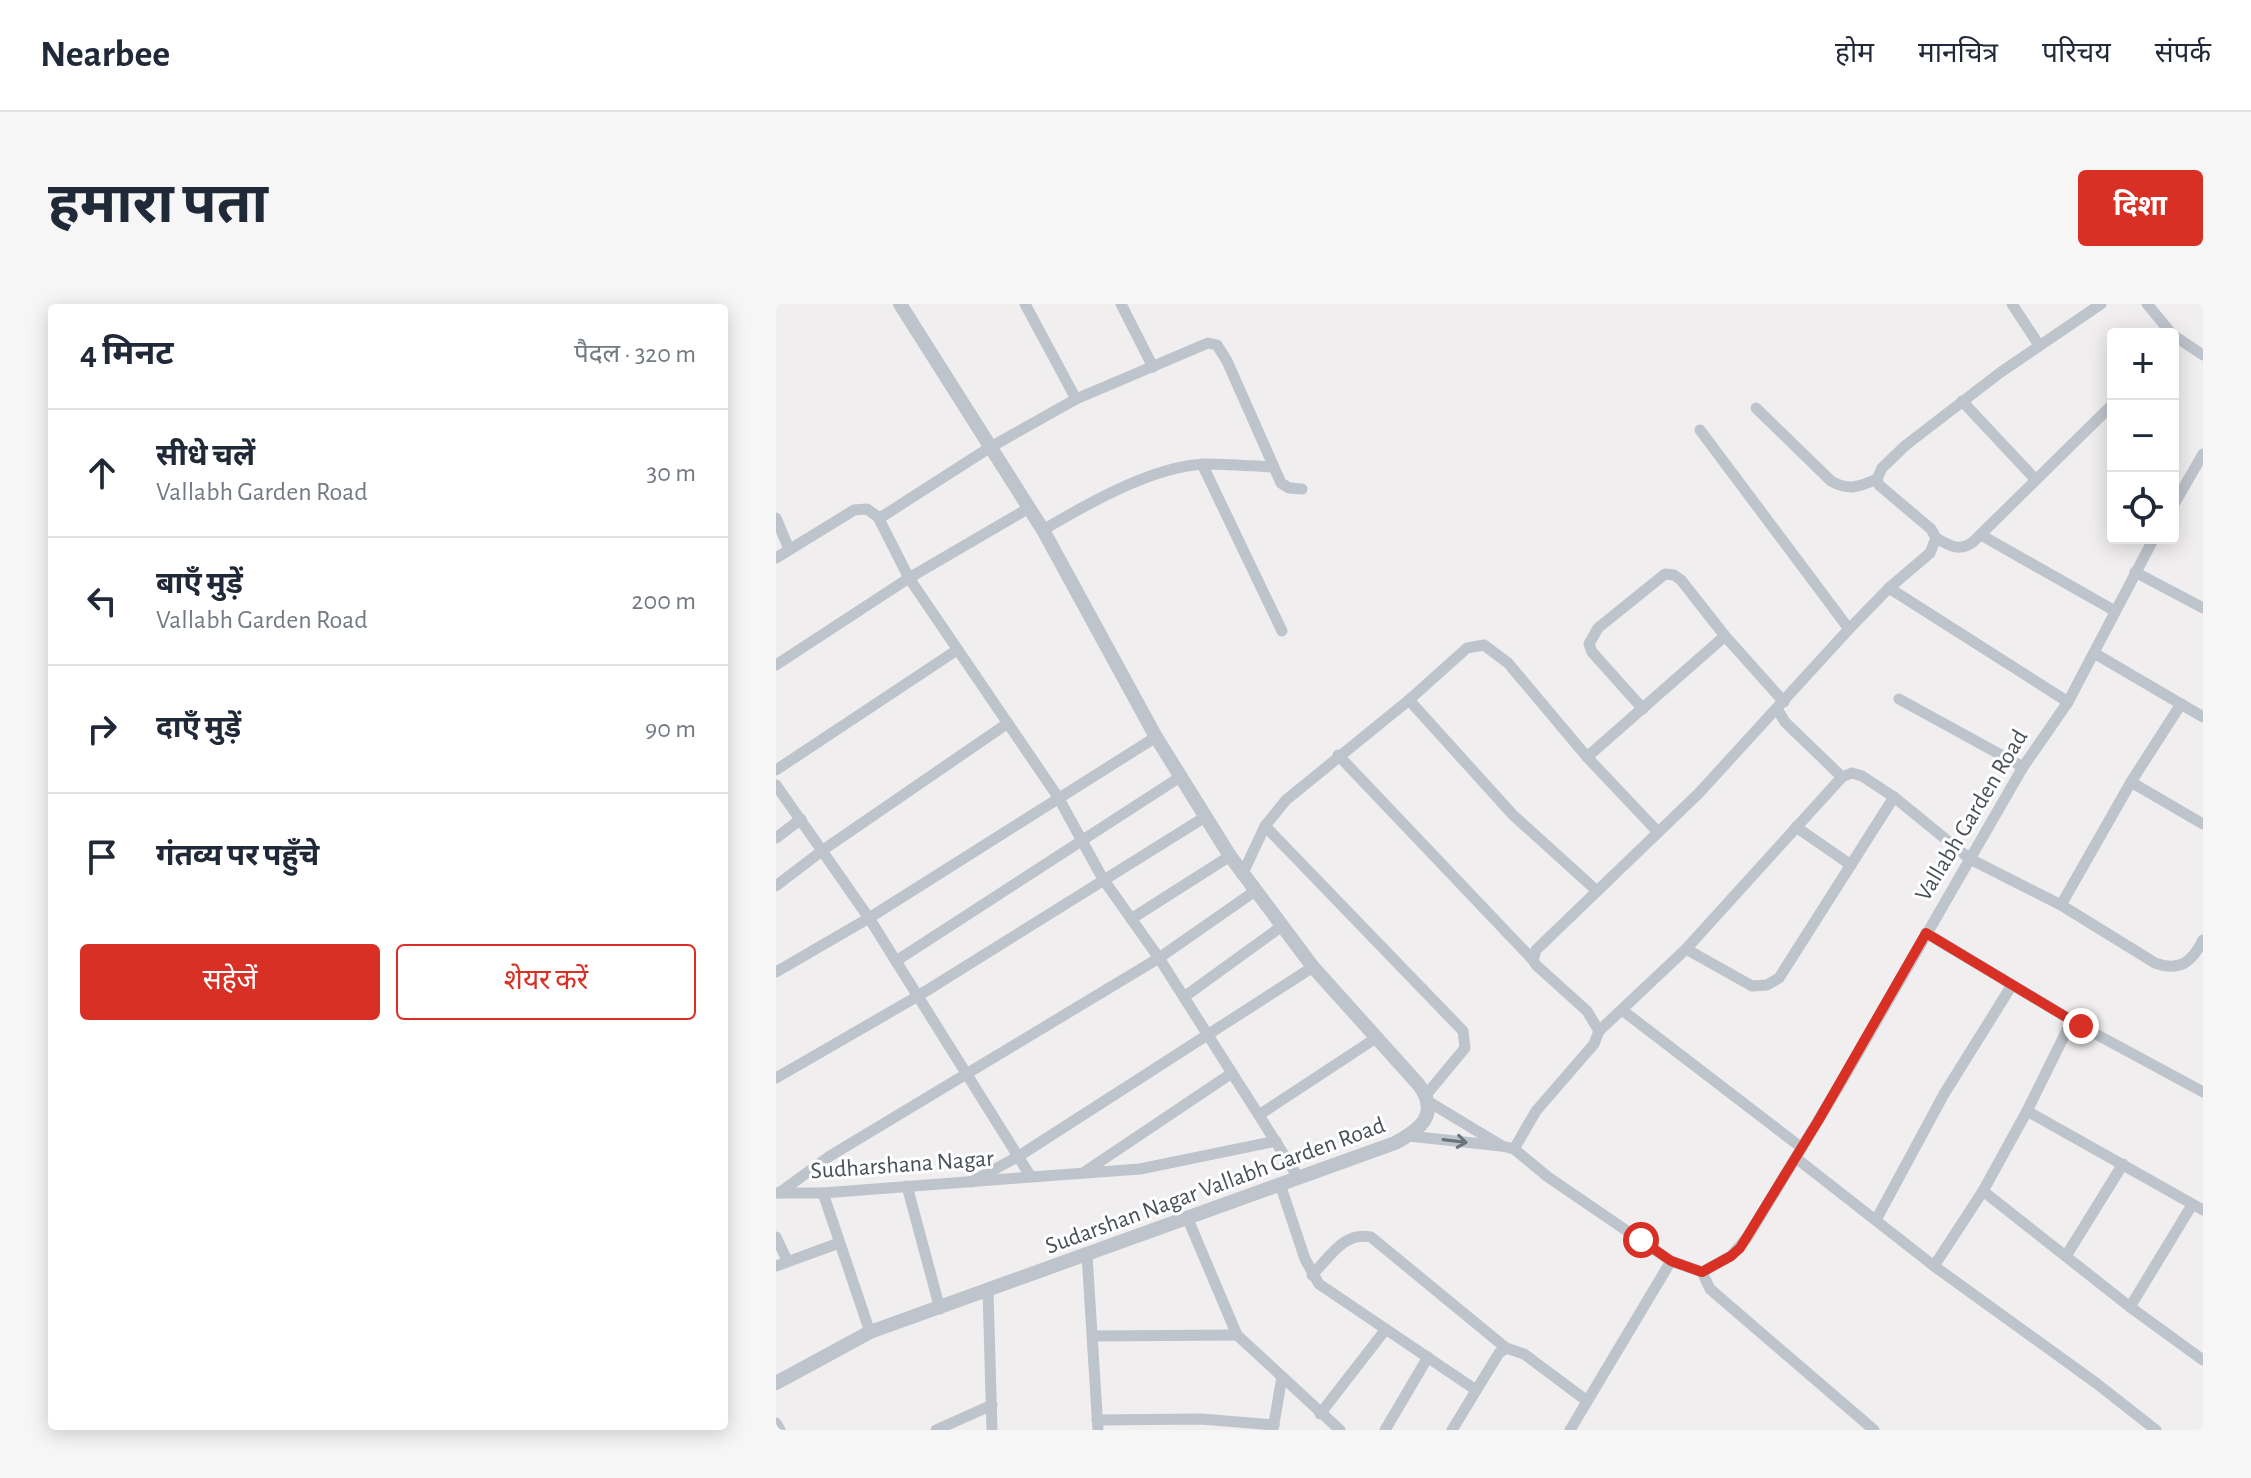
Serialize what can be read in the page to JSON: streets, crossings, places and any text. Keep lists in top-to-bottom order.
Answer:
{
  "streets": {
    "street": ["Vallabh Garden Road", "Sudharshana Nagar", "Sudarshan Nagar Vallabh Garden Road"]
  },
  "page": {
    "header": "Nearbee",
    "nav": [
      "होम",
      "मानचित्र",
      "परिचय",
      "संपर्क"
    ],
    "buttons": [
      "दिशा",
      ["सहेजें", "शेयर करें"]
    ],
    "title": "हमारा पता",
    "heading": ["4 मिनट", "पैदल · 320 m"],
    "map_buttons": ["+", "−"],
    "list": [
      ["सीधे चलें", "Vallabh Garden Road", "30 m"],
      ["बाएँ मुड़ें", "Vallabh Garden Road", "200 m"],
      ["दाएँ मुड़ें", "90 m"],
      "गंतव्य पर पहुँचे"
    ]
  }
}
